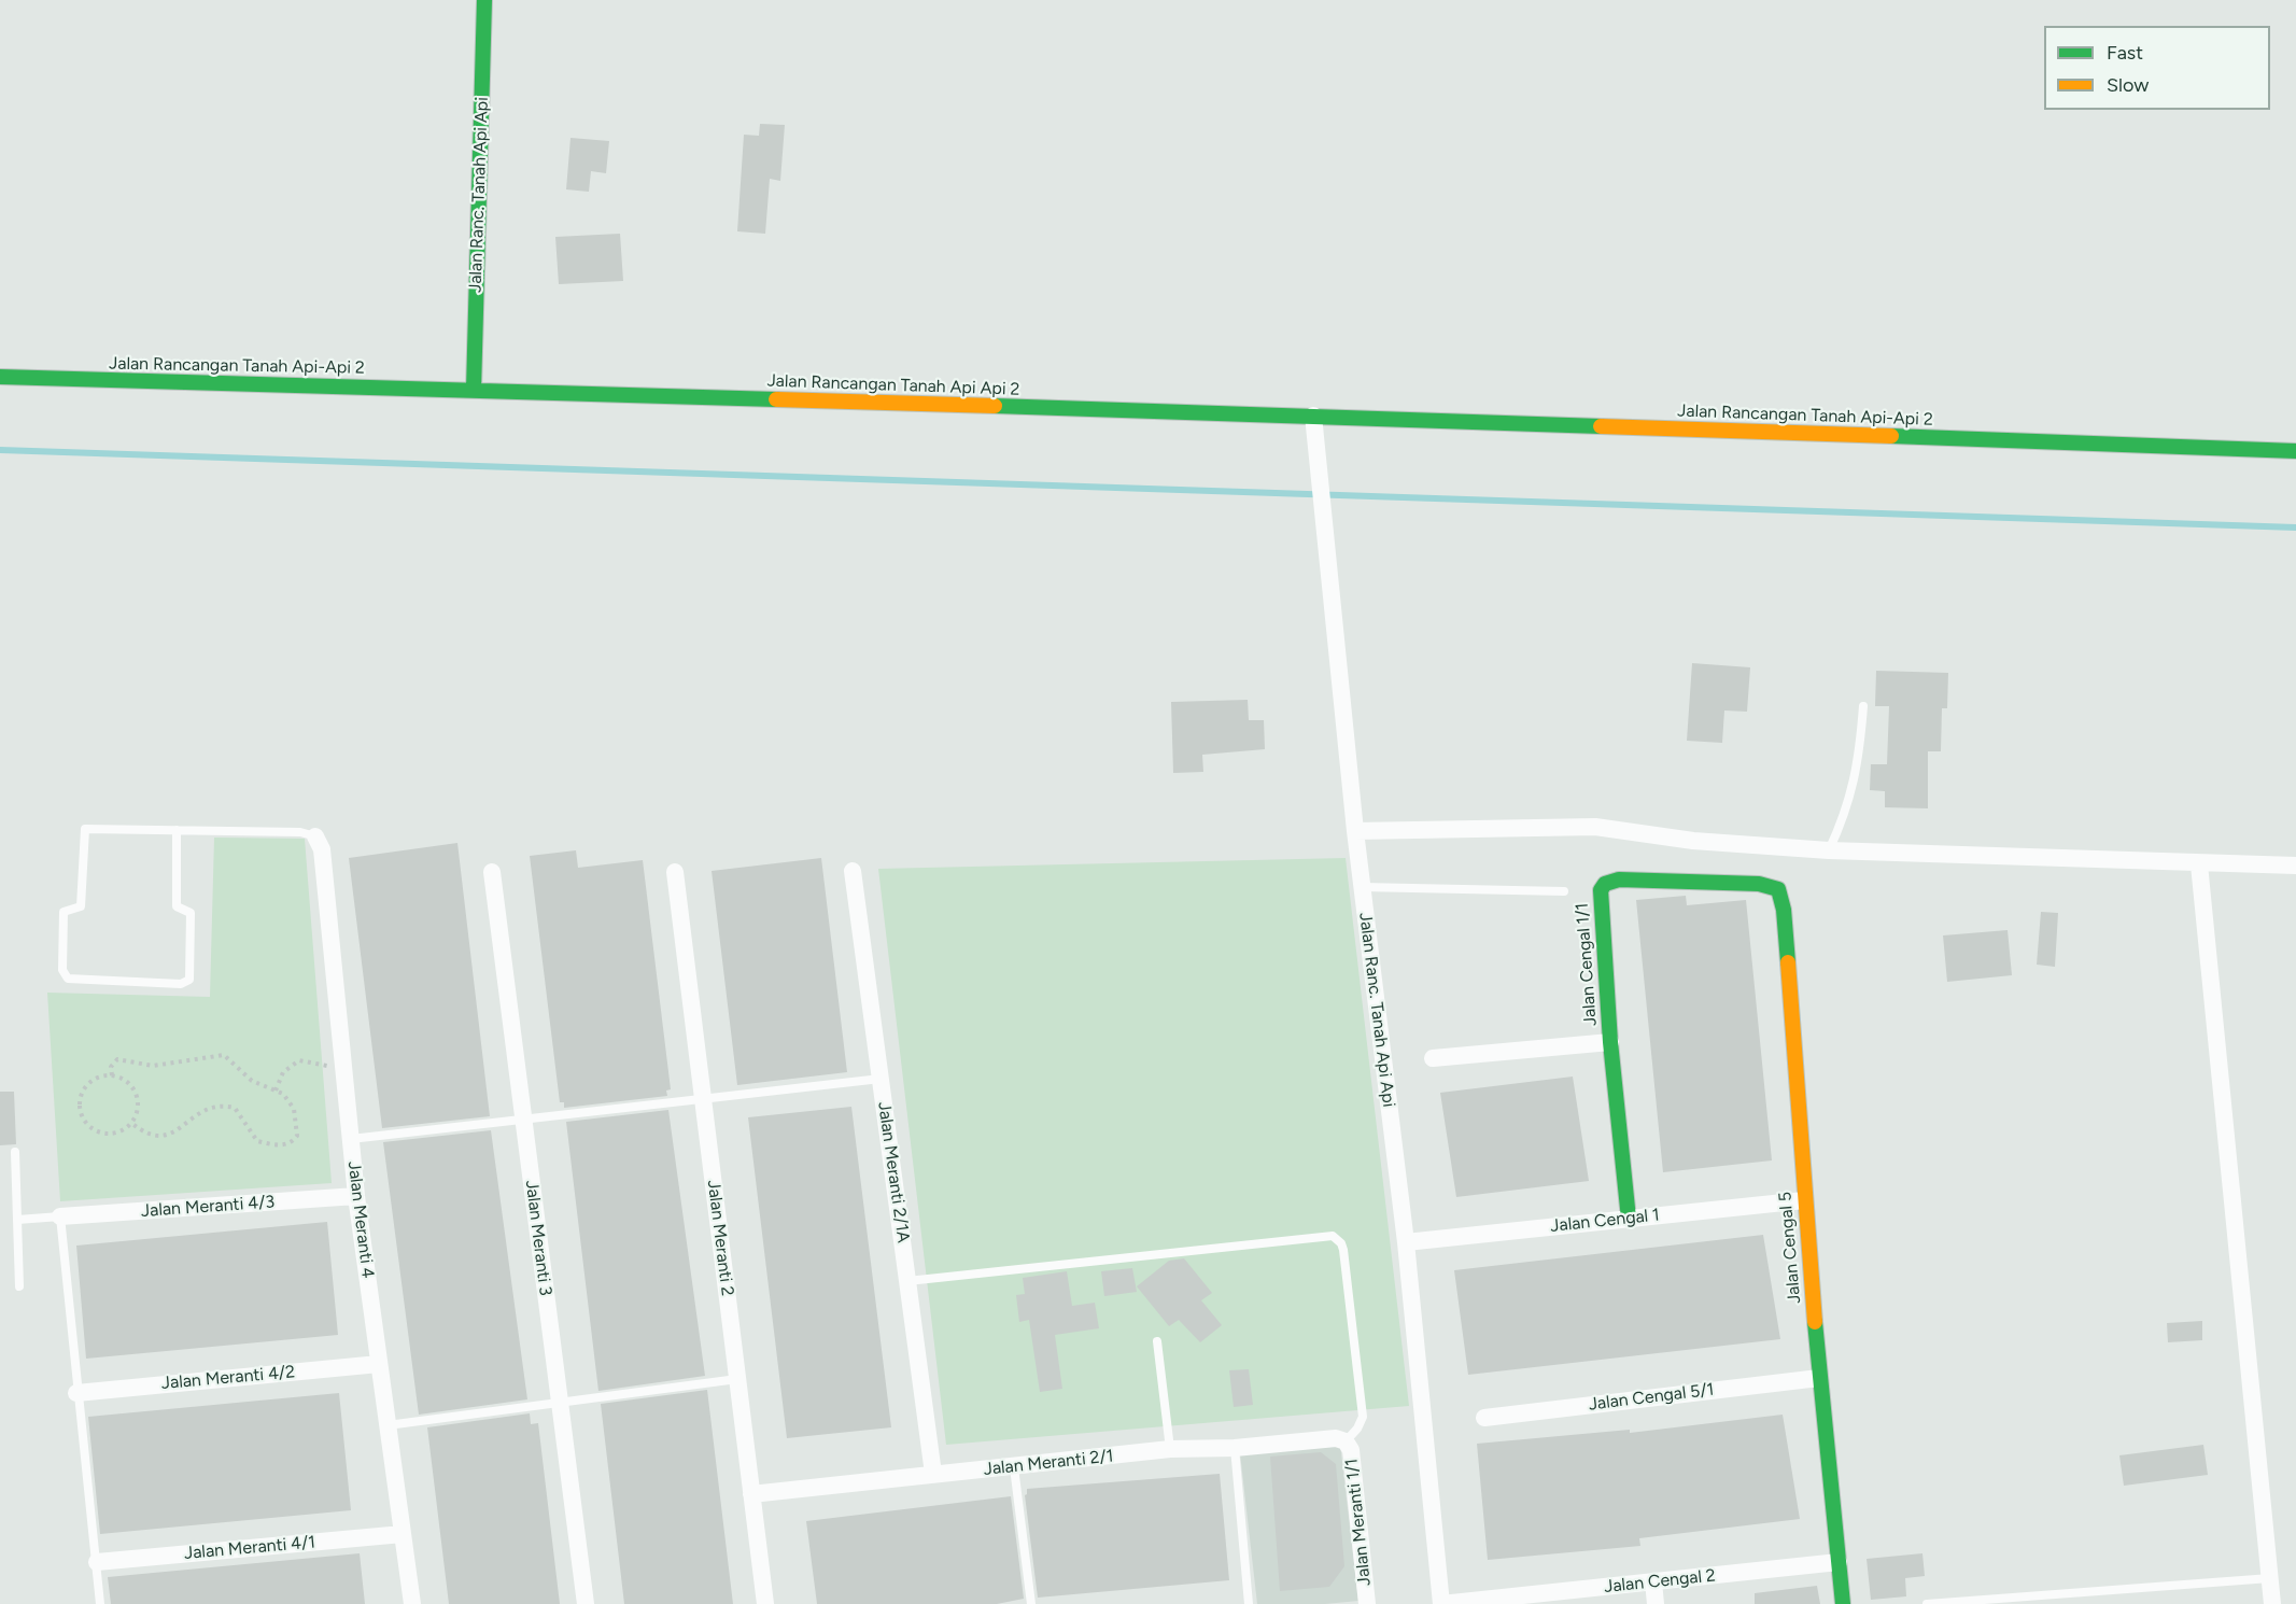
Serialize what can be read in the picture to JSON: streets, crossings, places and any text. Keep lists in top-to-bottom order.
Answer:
{
  "streets": {
    "street": [
      "Jalan Ranc. Tanah Api Api",
      "Jalan Rancangan Tanah Api-Api 2",
      "Jalan Rancangan Tanah Api Api 2",
      "Jalan Cengal 1/1",
      "Jalan Meranti 2/1A",
      "Jalan Meranti 4/3",
      "Jalan Meranti 4",
      "Jalan Cengal 1",
      "Jalan Meranti 3",
      "Jalan Meranti 2",
      "Jalan Cengal 5",
      "Jalan Meranti 4/2",
      "Jalan Cengal 5/1",
      "Jalan Meranti 2/1",
      "Jalan Meranti 1/1",
      "Jalan Meranti 4/1",
      "Jalan Cengal 2"
    ]
  },
  "crossings": [
    ["Jalan Ranc. Tanah Api Api", "Jalan Rancangan Tanah Api-Api 2"],
    ["Jalan Ranc. Tanah Api Api", "Jalan Rancangan Tanah Api Api 2"],
    ["Jalan Ranc. Tanah Api Api", "Jalan Cengal 1"],
    ["Jalan Ranc. Tanah Api Api", "Jalan Cengal 2"],
    ["Jalan Rancangan Tanah Api-Api 2", "Jalan Rancangan Tanah Api Api 2"],
    ["Jalan Cengal 1/1", "Jalan Cengal 1"],
    ["Jalan Cengal 1/1", "Jalan Cengal 5"],
    ["Jalan Meranti 2/1A", "Jalan Meranti 2/1"],
    ["Jalan Meranti 4/3", "Jalan Meranti 4"],
    ["Jalan Meranti 4", "Jalan Meranti 4/2"],
    ["Jalan Meranti 4", "Jalan Meranti 4/1"],
    ["Jalan Cengal 1", "Jalan Cengal 5"],
    ["Jalan Meranti 2", "Jalan Meranti 2/1"],
    ["Jalan Cengal 5", "Jalan Cengal 5/1"],
    ["Jalan Cengal 5", "Jalan Cengal 2"],
    ["Jalan Meranti 2/1", "Jalan Meranti 1/1"]
  ],
  "legend": ["Fast", "Slow"]
}
